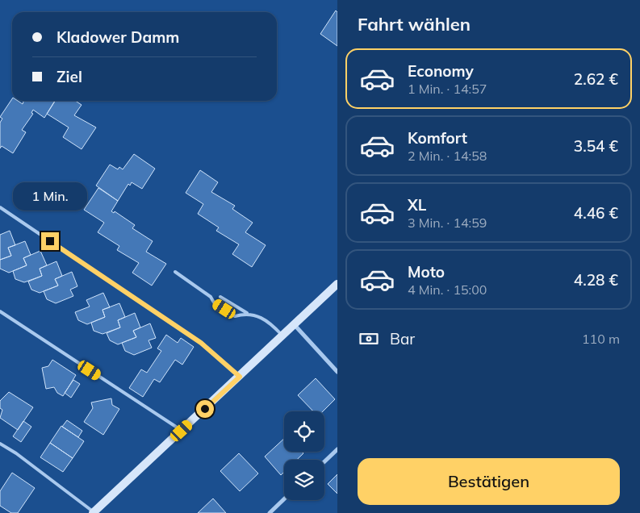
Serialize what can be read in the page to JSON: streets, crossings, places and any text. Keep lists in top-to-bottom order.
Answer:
{
  "page": {
    "heading": "Fahrt wählen",
    "banner": ["Kladower Damm", "Ziel"],
    "list": [
      {
        "name": "Economy",
        "note": "1 Min. · 14:57",
        "value": "2.62 €"
      },
      {
        "name": "Komfort",
        "note": "2 Min. · 14:58",
        "value": "3.54 €"
      },
      {
        "name": "XL",
        "note": "3 Min. · 14:59",
        "value": "4.46 €"
      },
      {
        "name": "Moto",
        "note": "4 Min. · 15:00",
        "value": "4.28 €"
      }
    ],
    "bubble": "1 Min.",
    "pay": ["Bar", "110 m"],
    "buttons": "Bestätigen"
  }
}
